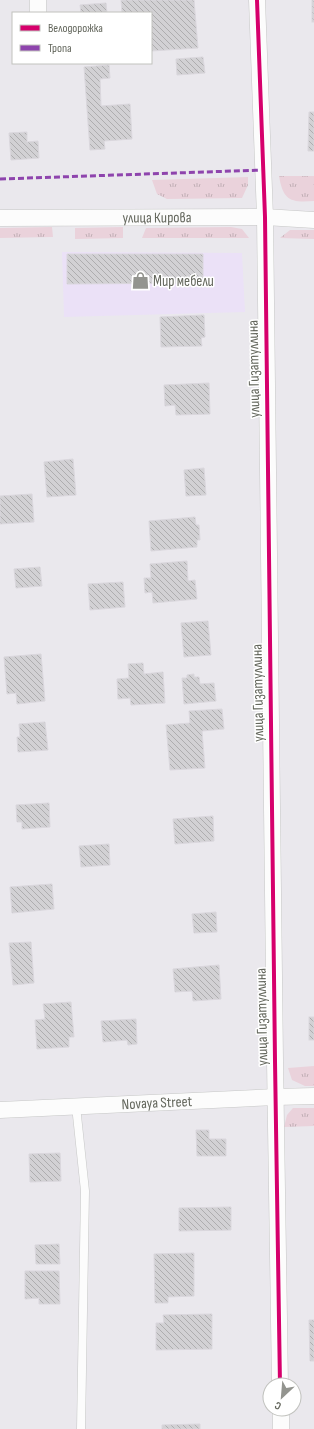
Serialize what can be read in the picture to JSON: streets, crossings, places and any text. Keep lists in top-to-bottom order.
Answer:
{
  "streets": {
    "street": ["улица Кирова", "улица Гизатуллина", "Novaya Street"]
  },
  "crossings": [
    ["улица Кирова", "улица Гизатуллина"],
    ["улица Гизатуллина", "Novaya Street"]
  ],
  "places": {
    "shop": ["Мир мебели"]
  },
  "legend": ["Велодорожка", "Тропа"],
  "north": "bottom left"
}
